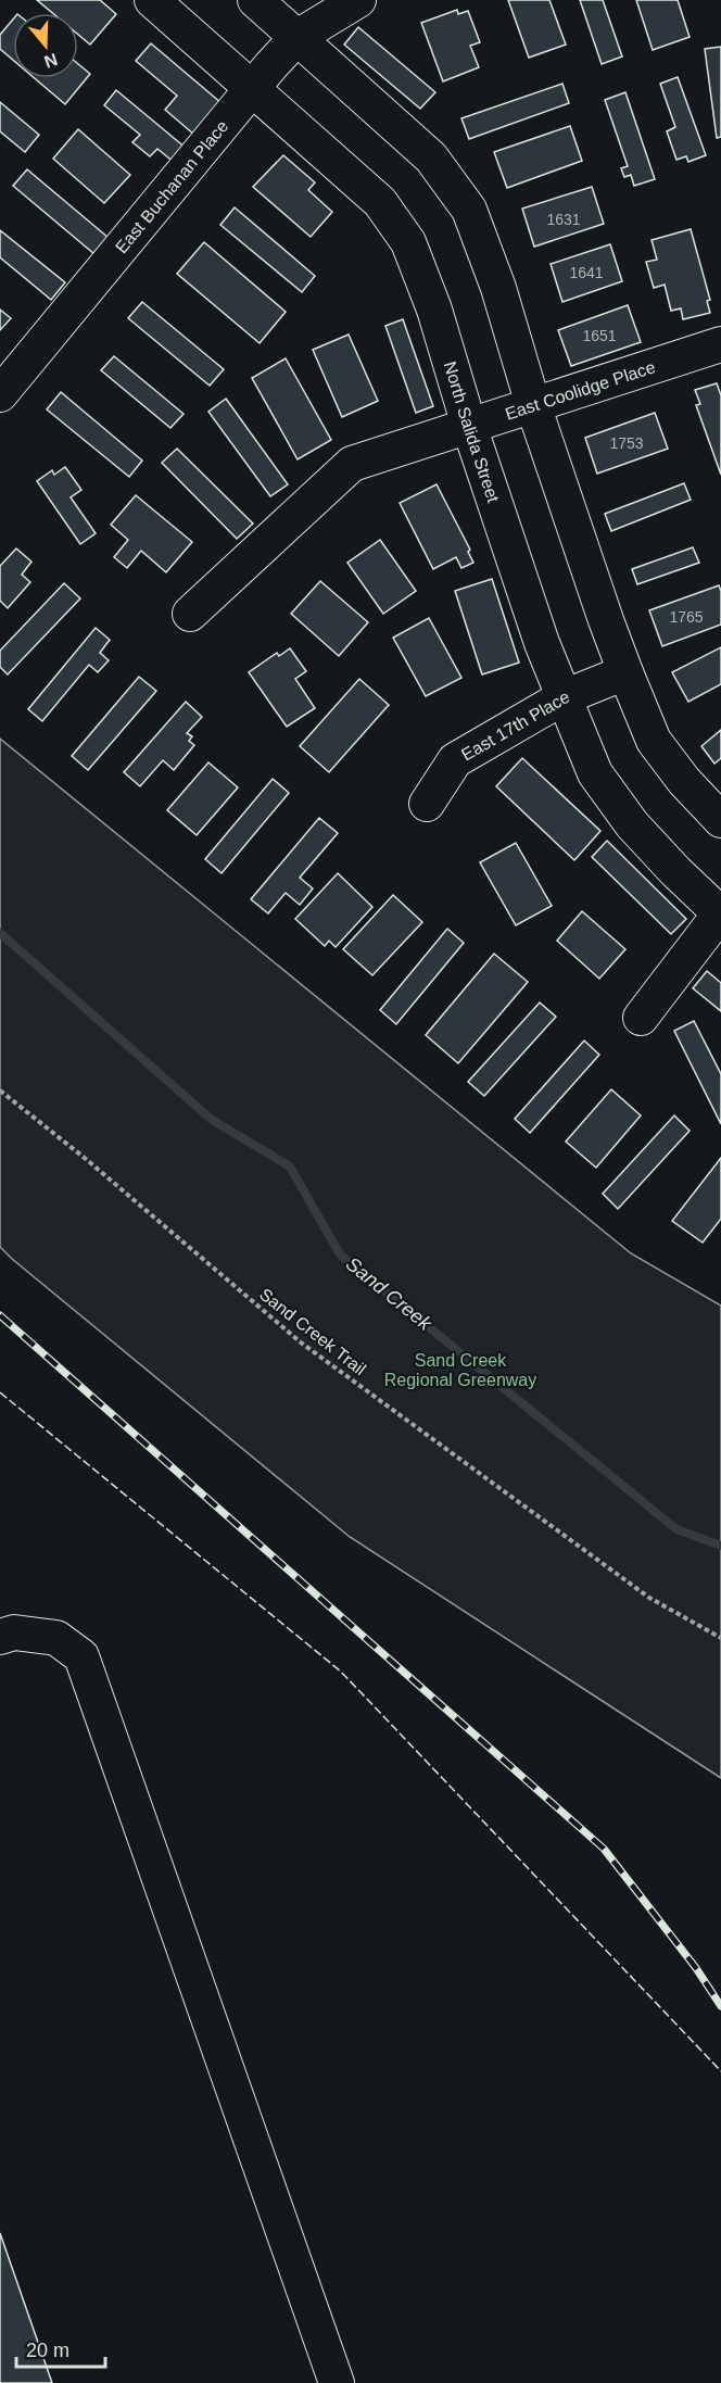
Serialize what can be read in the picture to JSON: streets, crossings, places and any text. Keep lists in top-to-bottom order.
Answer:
{
  "streets": {
    "street": [
      "East Buchanan Place",
      "East Coolidge Place",
      "North Salida Street",
      "East 17th Place"
    ],
    "path": ["Sand Creek Trail"]
  },
  "crossings": [
    ["East Buchanan Place", "North Salida Street"],
    ["East Coolidge Place", "North Salida Street"],
    ["North Salida Street", "East 17th Place"]
  ],
  "water": ["Sand Creek"],
  "parks": ["Sand Creek Regional Greenway"],
  "house_numbers": [
    "1631",
    "1641",
    "1651",
    "1753",
    "1765"
  ],
  "scale_bar": "20 m",
  "north": "bottom"
}
